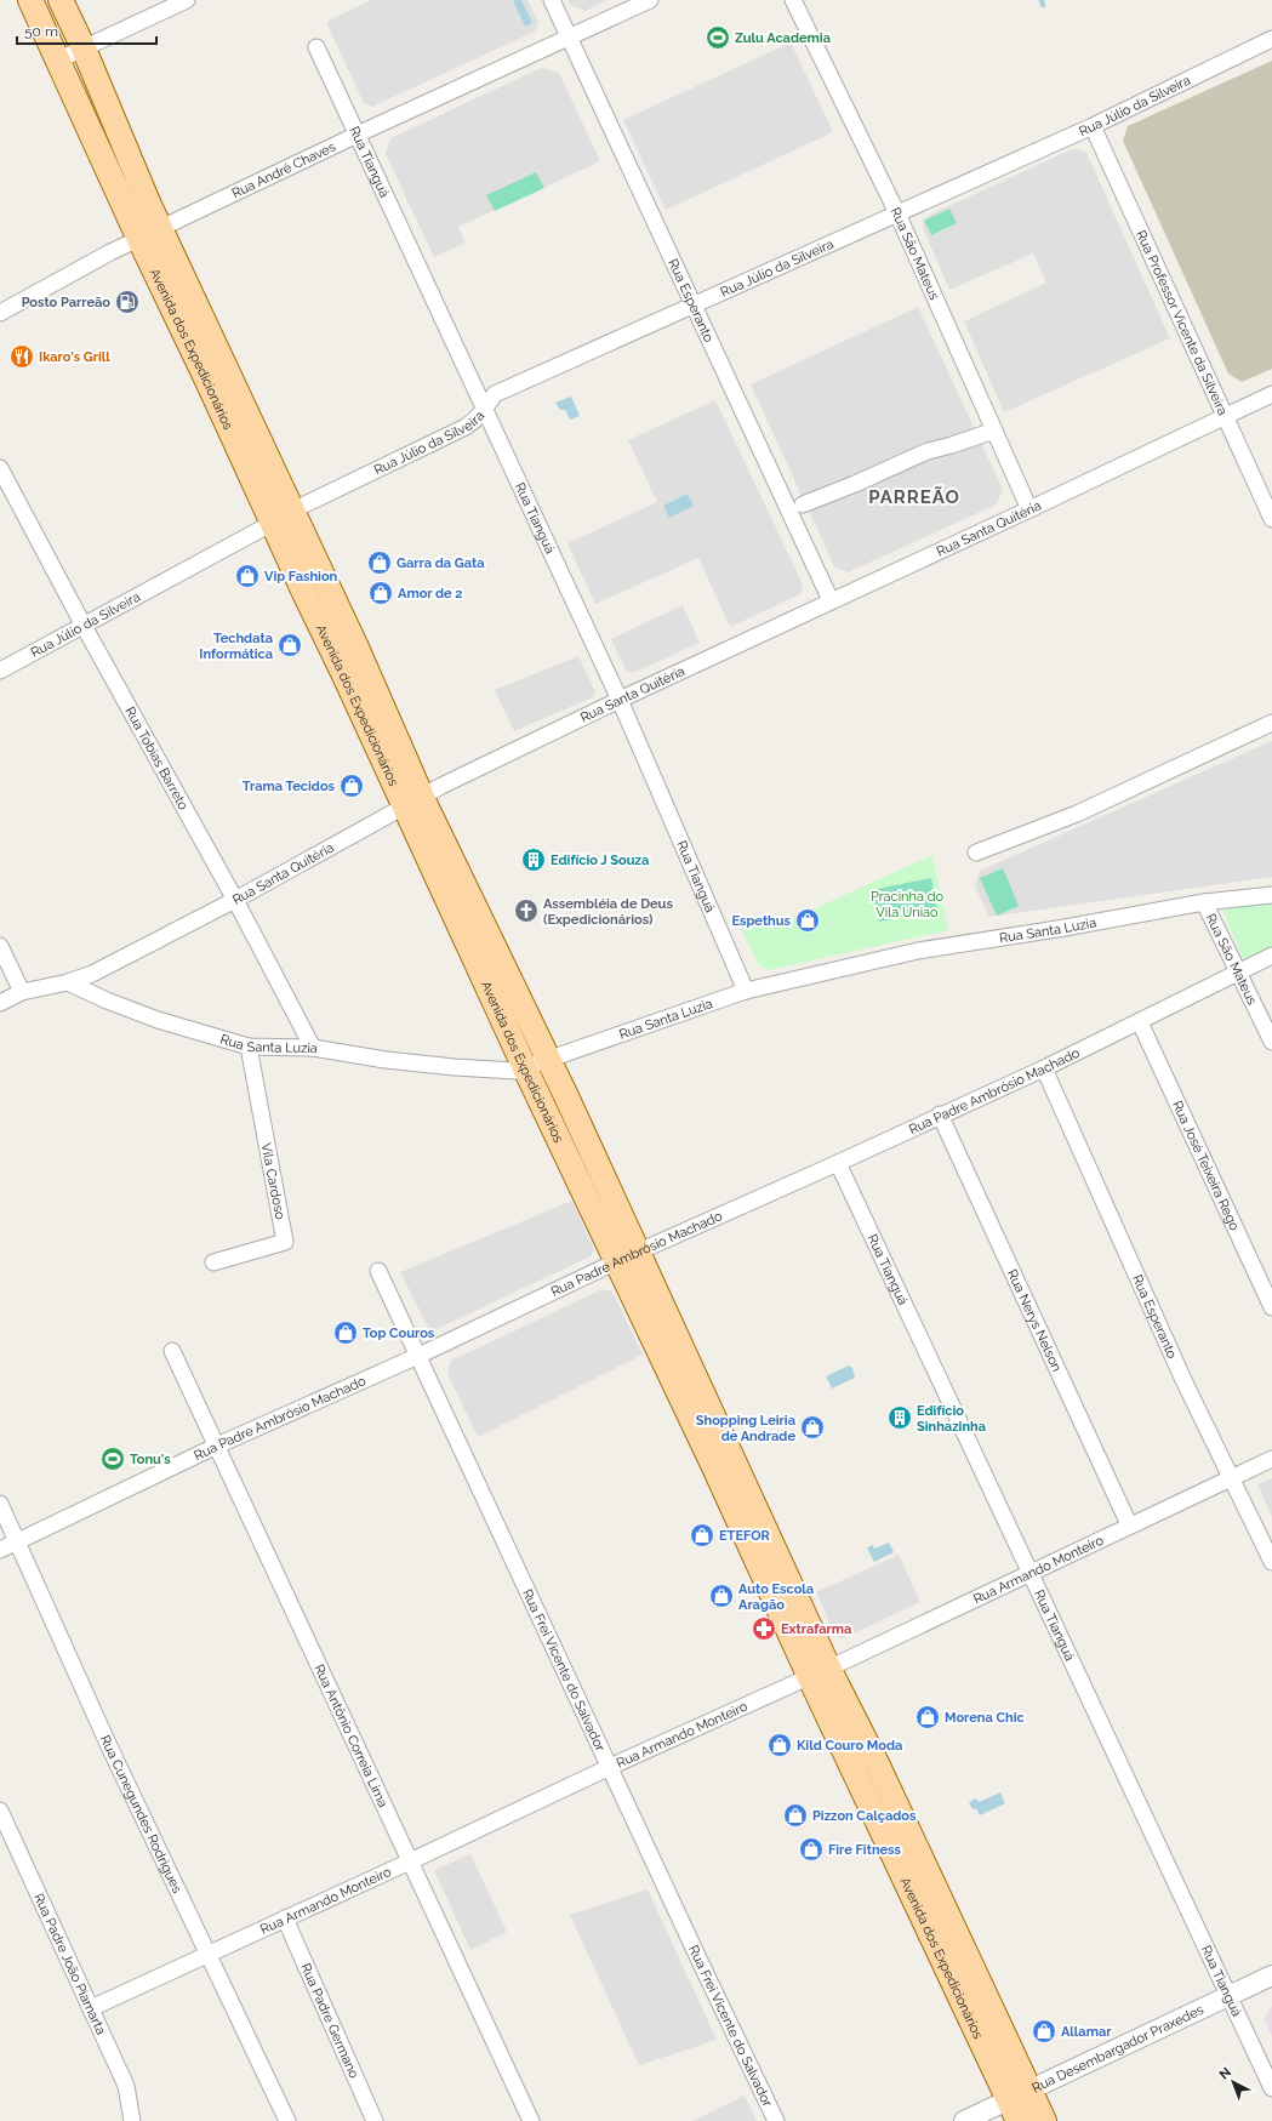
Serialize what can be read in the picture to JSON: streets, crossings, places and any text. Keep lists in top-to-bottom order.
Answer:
{
  "streets": {
    "main road": ["Avenida dos Expedicionários"],
    "street": [
      "Rua Júlio da Silveira",
      "Rua Tianguá",
      "Rua André Chaves",
      "Rua São Mateus",
      "Rua Esperanto",
      "Rua Professor Vicente da Silveira",
      "Rua Santa Quitéria",
      "Rua Tobias Barreto",
      "Rua Santa Luzia",
      "Rua Padre Ambrósio Machado",
      "Rua José Teixeira Rego",
      "Vila Cardoso",
      "Rua Nerys Nelson",
      "Rua Armando Monteiro",
      "Rua Frei Vicente do Salvador",
      "Rua Antônio Correia Lima",
      "Rua Cunegundes Rodrigues",
      "Rua Padre João Piamarta",
      "Rua Padre Germano",
      "Rua Desembargador Praxedes"
    ]
  },
  "crossings": [
    ["Rua Júlio da Silveira", "Rua Tianguá"],
    ["Rua Júlio da Silveira", "Rua São Mateus"],
    ["Rua Júlio da Silveira", "Rua Esperanto"],
    ["Rua Júlio da Silveira", "Rua Professor Vicente da Silveira"],
    ["Rua Júlio da Silveira", "Avenida dos Expedicionários"],
    ["Rua Júlio da Silveira", "Rua Tobias Barreto"],
    ["Rua Tianguá", "Rua André Chaves"],
    ["Rua Tianguá", "Rua Santa Quitéria"],
    ["Rua Tianguá", "Rua Santa Luzia"],
    ["Rua Tianguá", "Rua Padre Ambrósio Machado"],
    ["Rua Tianguá", "Rua Armando Monteiro"],
    ["Rua Tianguá", "Rua Desembargador Praxedes"],
    ["Rua André Chaves", "Rua Esperanto"],
    ["Rua André Chaves", "Avenida dos Expedicionários"],
    ["Rua São Mateus", "Rua Santa Quitéria"],
    ["Rua São Mateus", "Rua Santa Luzia"],
    ["Rua São Mateus", "Rua Padre Ambrósio Machado"],
    ["Rua Esperanto", "Rua Santa Quitéria"],
    ["Rua Esperanto", "Rua Padre Ambrósio Machado"],
    ["Rua Esperanto", "Rua Armando Monteiro"],
    ["Rua Professor Vicente da Silveira", "Rua Santa Quitéria"],
    ["Avenida dos Expedicionários", "Rua Santa Quitéria"],
    ["Avenida dos Expedicionários", "Rua Santa Luzia"],
    ["Avenida dos Expedicionários", "Rua Padre Ambrósio Machado"],
    ["Avenida dos Expedicionários", "Rua Armando Monteiro"],
    ["Avenida dos Expedicionários", "Rua Desembargador Praxedes"],
    ["Rua Santa Quitéria", "Rua Tobias Barreto"],
    ["Rua Santa Quitéria", "Rua Santa Luzia"],
    ["Rua Tobias Barreto", "Rua Santa Luzia"],
    ["Rua Santa Luzia", "Vila Cardoso"],
    ["Rua Padre Ambrósio Machado", "Rua José Teixeira Rego"],
    ["Rua Padre Ambrósio Machado", "Rua Nerys Nelson"],
    ["Rua Padre Ambrósio Machado", "Rua Frei Vicente do Salvador"],
    ["Rua Padre Ambrósio Machado", "Rua Antônio Correia Lima"],
    ["Rua Padre Ambrósio Machado", "Rua Cunegundes Rodrigues"],
    ["Rua Nerys Nelson", "Rua Armando Monteiro"],
    ["Rua Armando Monteiro", "Rua Frei Vicente do Salvador"],
    ["Rua Armando Monteiro", "Rua Antônio Correia Lima"],
    ["Rua Armando Monteiro", "Rua Cunegundes Rodrigues"],
    ["Rua Armando Monteiro", "Rua Padre João Piamarta"],
    ["Rua Armando Monteiro", "Rua Padre Germano"]
  ],
  "districts": ["PARREÃO"],
  "parks": ["Pracinha do Vila Uniao"],
  "places": {
    "sports": ["Zulu Academia", "Tonu's"],
    "fuel station": ["Posto Parreão"],
    "restaurant": ["Ikaro's Grill"],
    "shop": [
      "Garra da Gata",
      "Vip Fashion",
      "Amor de 2",
      "Techdata Informática",
      "Trama Tecidos",
      "Espethus",
      "Top Couros",
      "Shopping Leiria de Andrade",
      "ETEFOR",
      "Auto Escola Aragão",
      "Morena Chic",
      "Kild Couro Moda",
      "Pizzon Calçados",
      "Fire Fitness",
      "Allamar"
    ],
    "building": ["Edifício J Souza", "Edifício Sinhazinha"],
    "church": ["Assembléia de Deus (Expedicionários)"],
    "pharmacy": ["Extrafarma"]
  },
  "scale_bar": "50 m",
  "north": "top left"
}
